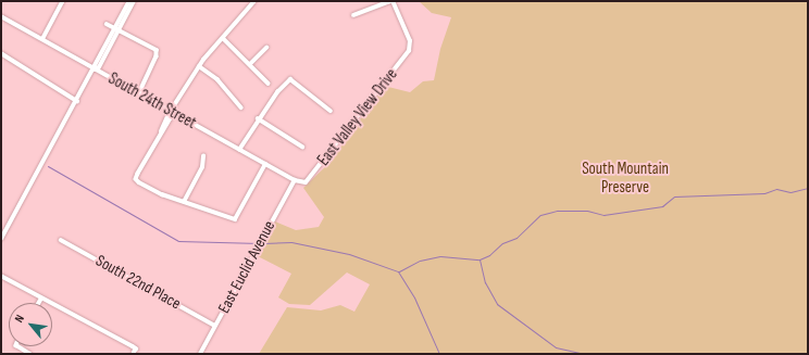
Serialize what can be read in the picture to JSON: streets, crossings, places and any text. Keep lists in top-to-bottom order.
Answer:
{
  "streets": {
    "street": [
      "South 24th Street",
      "East Valley View Drive",
      "East Euclid Avenue",
      "South 22nd Place"
    ]
  },
  "crossings": [
    ["South 24th Street", "East Valley View Drive"],
    ["South 24th Street", "East Euclid Avenue"],
    ["East Euclid Avenue", "South 22nd Place"]
  ],
  "parks": ["South Mountain Preserve"],
  "north": "top left"
}
